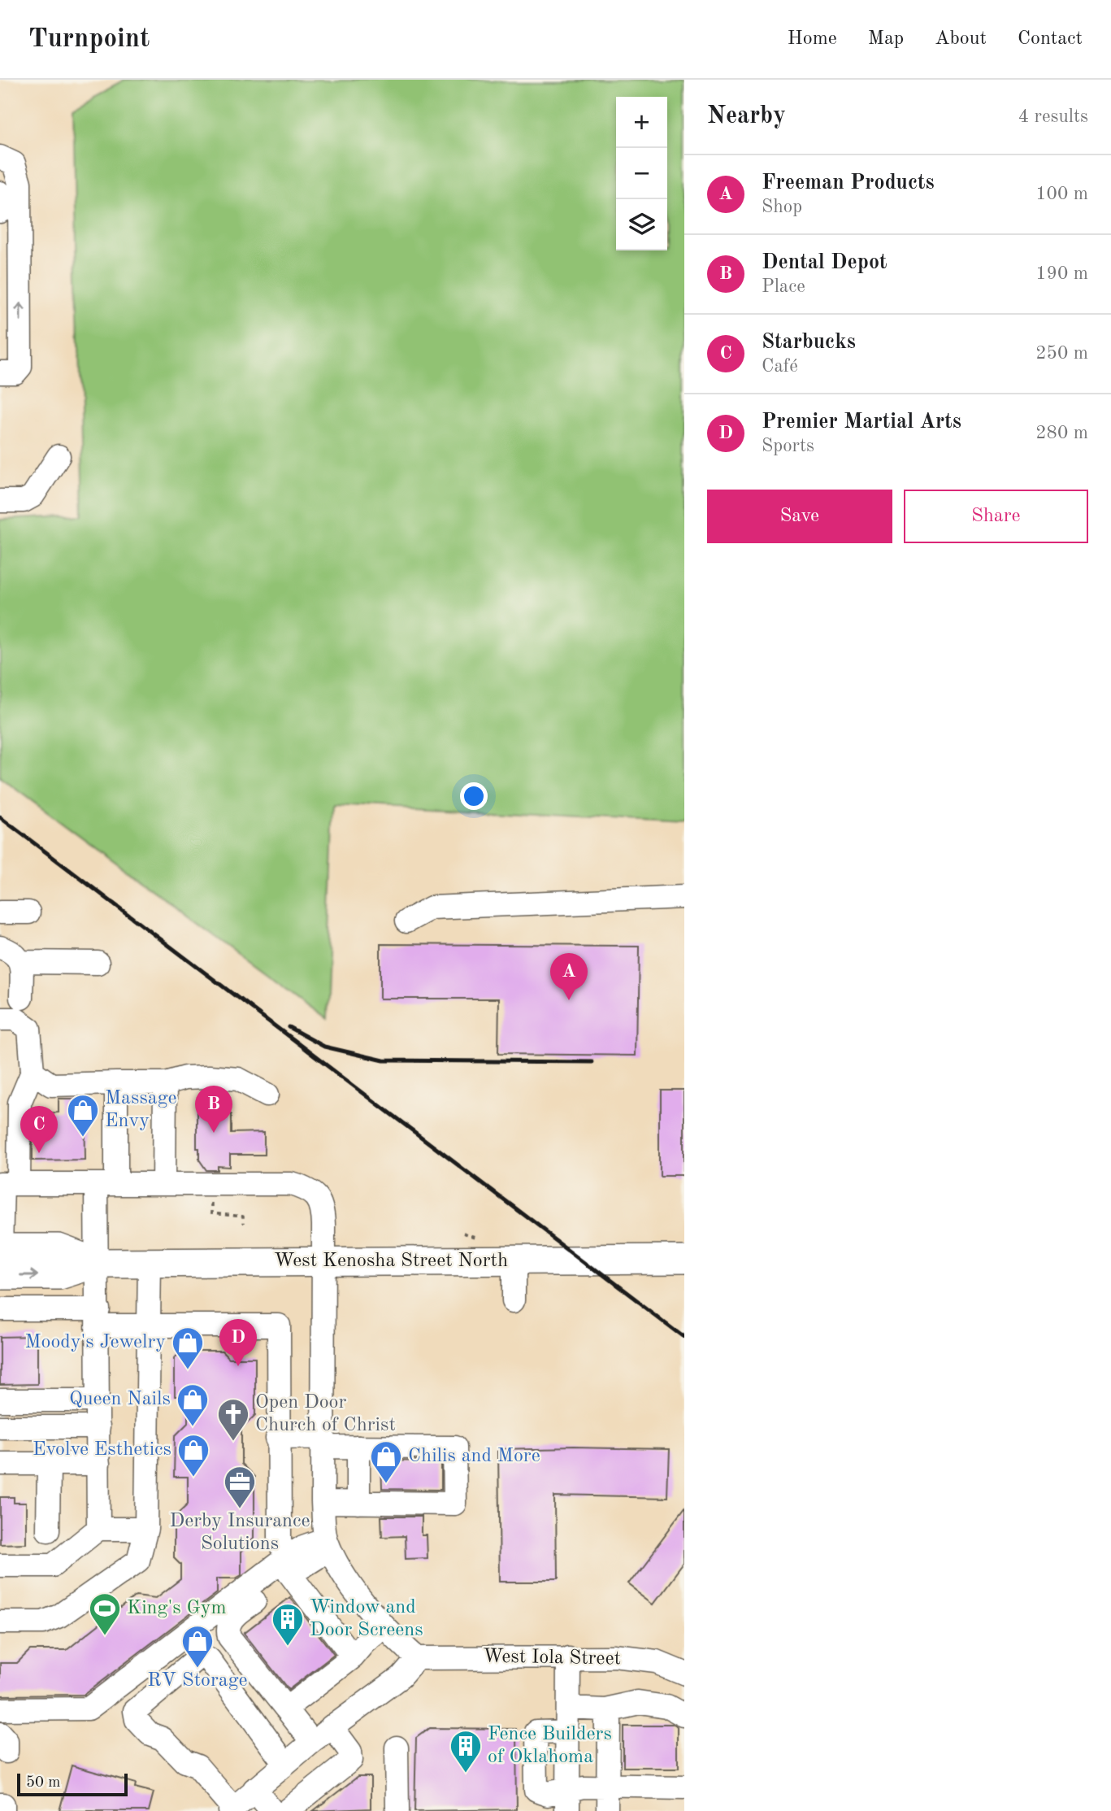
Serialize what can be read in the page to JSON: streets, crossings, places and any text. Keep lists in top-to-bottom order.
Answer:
{
  "streets": {
    "main road": ["West Kenosha Street North"],
    "street": ["West Iola Street"]
  },
  "places": {
    "shop": [
      "Massage Envy",
      "Moody's Jewelry",
      "Queen Nails",
      "Evolve Esthetics",
      "Chilis and More",
      "RV Storage"
    ],
    "church": ["Open Door Church of Christ"],
    "office": ["Derby Insurance Solutions"],
    "sports": ["King's Gym"],
    "building": ["Window and Door Screens", "Fence Builders of Oklahoma"]
  },
  "scale_bar": "50 m",
  "page": {
    "header": "Turnpoint",
    "nav": [
      "Home",
      "Map",
      "About",
      "Contact"
    ],
    "heading": ["Nearby", "4 results"],
    "map_buttons": ["+", "−"],
    "list": [
      {
        "mark": "A",
        "name": "Freeman Products",
        "note": "Shop",
        "value": "100 m"
      },
      {
        "mark": "B",
        "name": "Dental Depot",
        "note": "Place",
        "value": "190 m"
      },
      {
        "mark": "C",
        "name": "Starbucks",
        "note": "Café",
        "value": "250 m"
      },
      {
        "mark": "D",
        "name": "Premier Martial Arts",
        "note": "Sports",
        "value": "280 m"
      }
    ],
    "buttons": ["Save", "Share"],
    "pins": [
      "A",
      "B",
      "C",
      "D"
    ],
    "scale": "50 m"
  }
}
